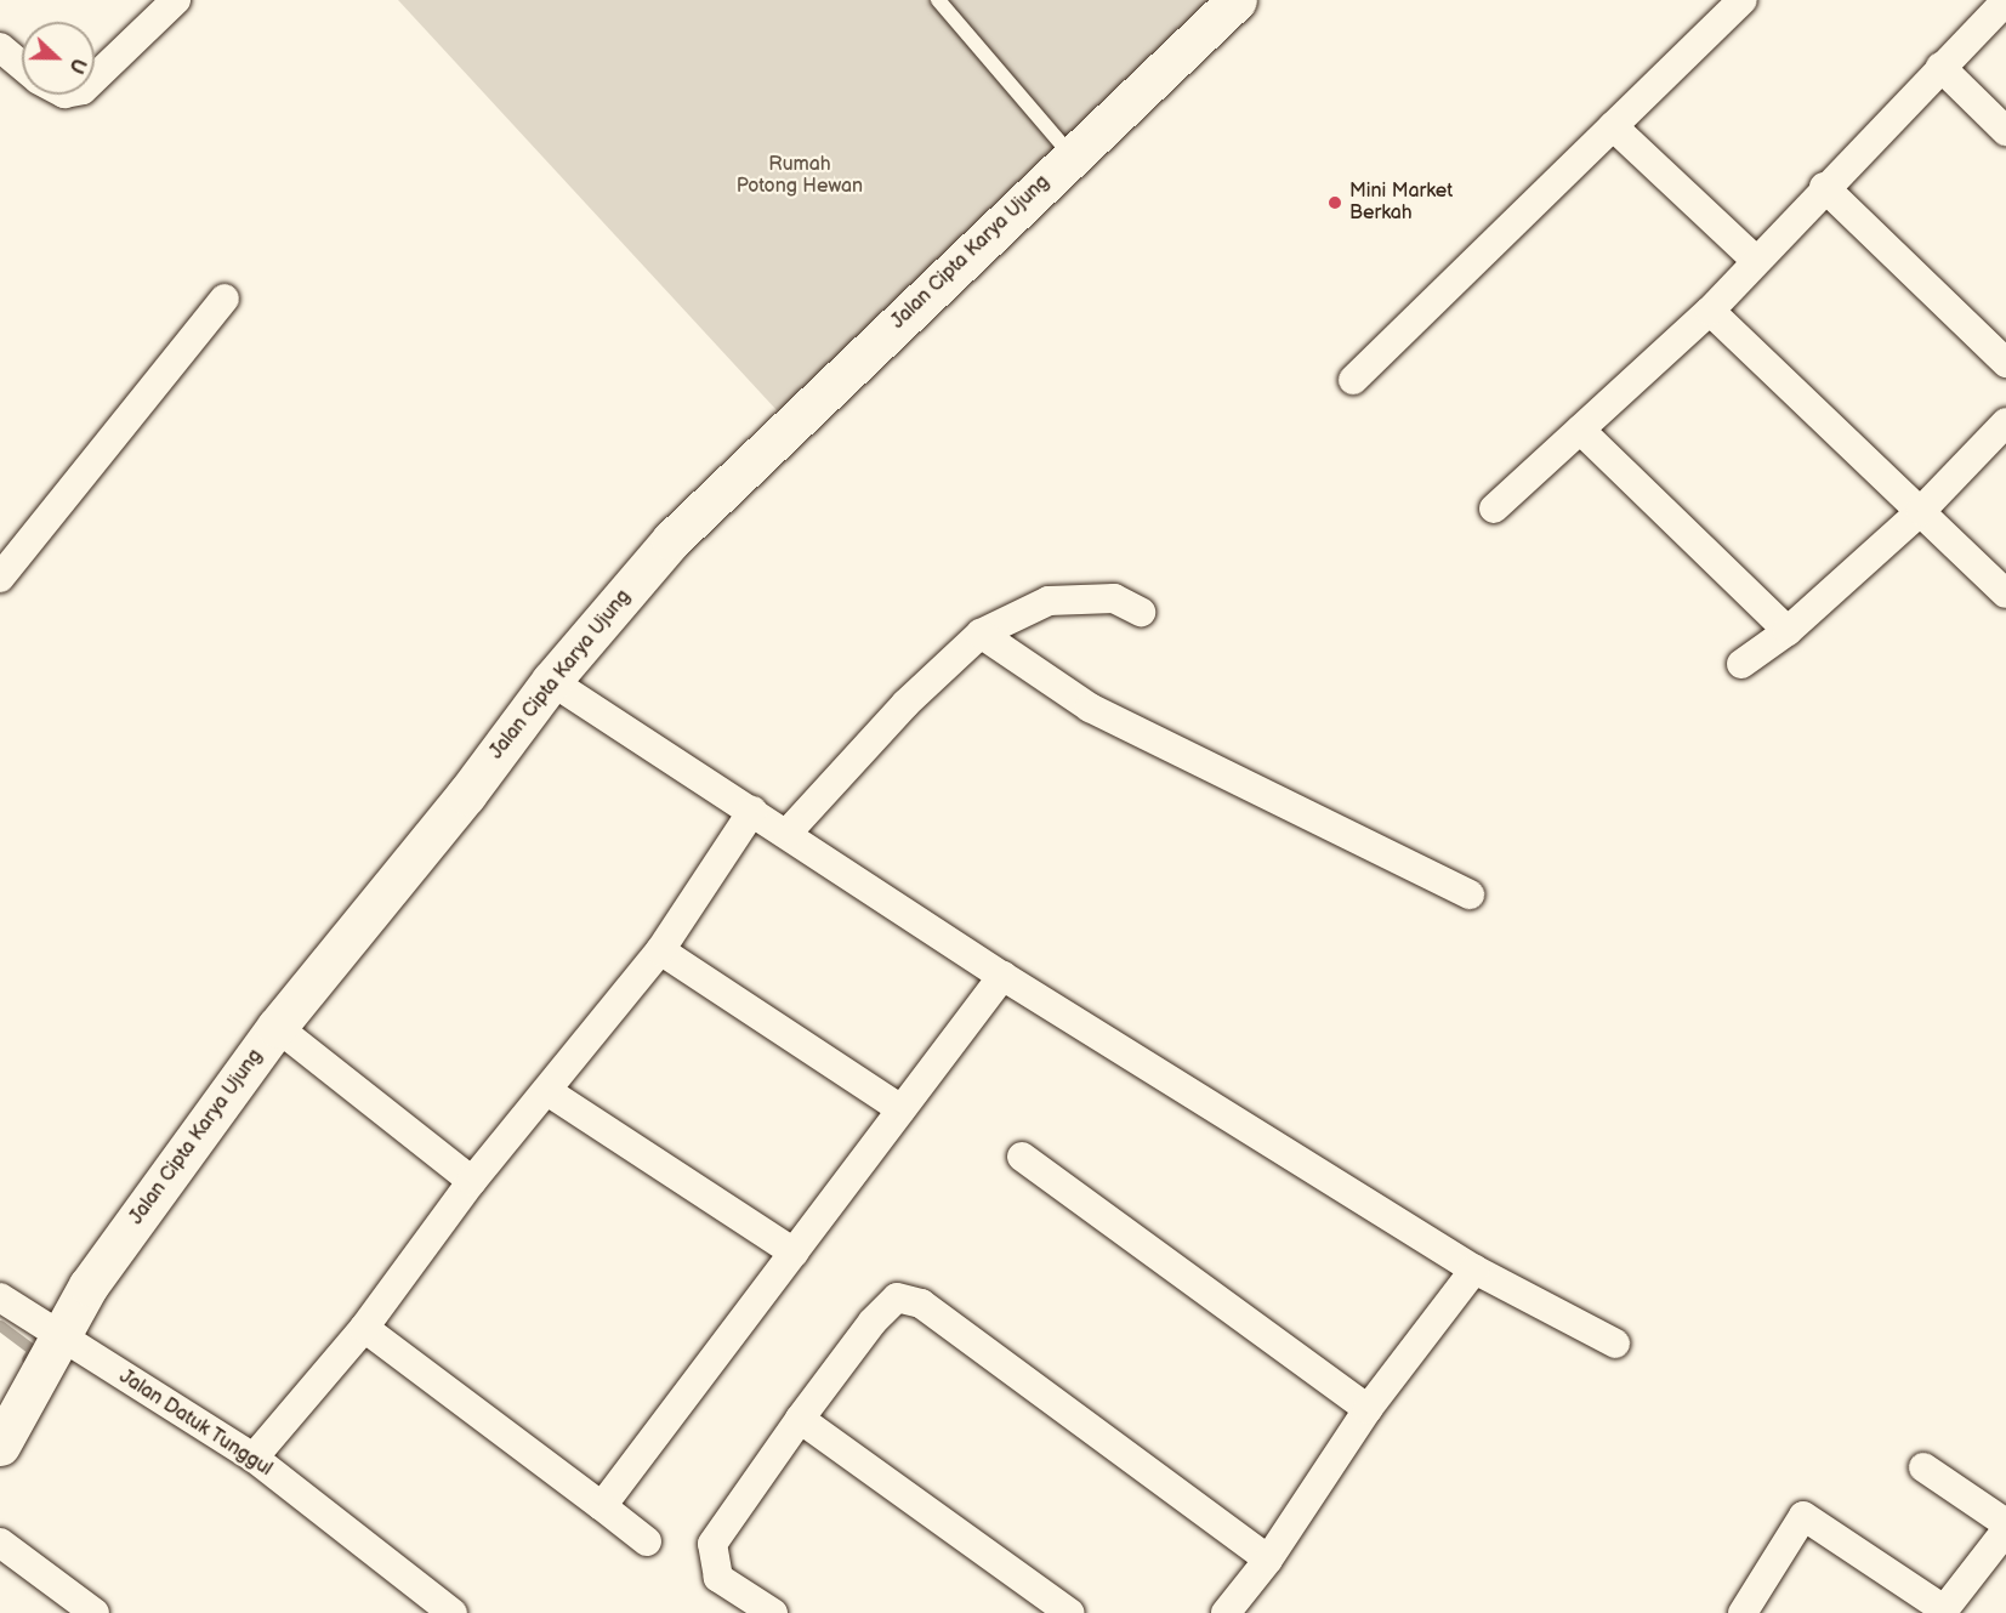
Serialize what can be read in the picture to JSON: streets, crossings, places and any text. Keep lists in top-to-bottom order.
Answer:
{
  "streets": {
    "main road": ["Jalan Cipta Karya Ujung"],
    "street": ["Jalan Datuk Tunggul"]
  },
  "crossings": [
    ["Jalan Cipta Karya Ujung", "Jalan Datuk Tunggul"]
  ],
  "parks": ["Rumah Potong Hewan"],
  "places": ["Mini Market Berkah"],
  "north": "right"
}
